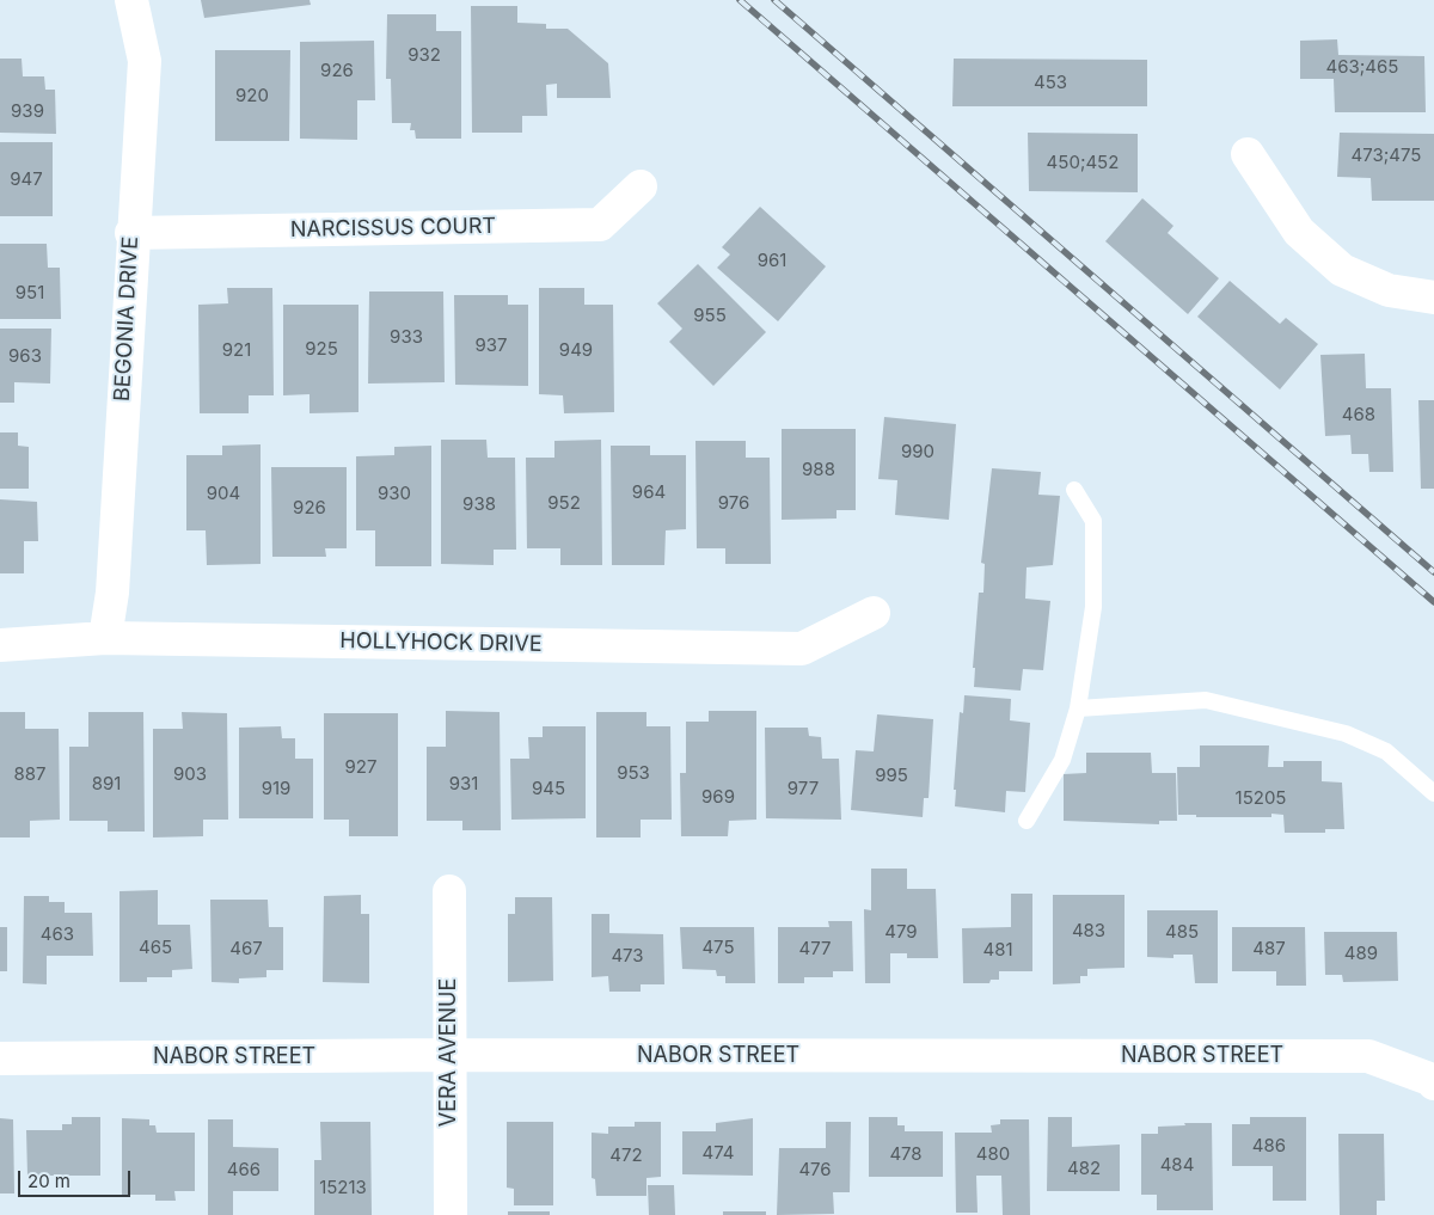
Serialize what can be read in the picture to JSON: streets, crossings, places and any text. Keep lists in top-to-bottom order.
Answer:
{
  "streets": {
    "street": [
      "NARCISSUS COURT",
      "BEGONIA DRIVE",
      "HOLLYHOCK DRIVE",
      "VERA AVENUE",
      "NABOR STREET"
    ]
  },
  "crossings": [
    ["NARCISSUS COURT", "BEGONIA DRIVE"],
    ["BEGONIA DRIVE", "HOLLYHOCK DRIVE"],
    ["VERA AVENUE", "NABOR STREET"]
  ],
  "house_numbers": [
    "932",
    "463;465",
    "926",
    "453",
    "920",
    "939",
    "473;475",
    "450;452",
    "947",
    "961",
    "951",
    "955",
    "933",
    "937",
    "925",
    "921",
    "949",
    "963",
    "468",
    "990",
    "988",
    "964",
    "904",
    "930",
    "952",
    "976",
    "938",
    "926",
    "927",
    "953",
    "887",
    "903",
    "995",
    "891",
    "931",
    "919",
    "945",
    "977",
    "969",
    "15205",
    "483",
    "479",
    "485",
    "463",
    "465",
    "475",
    "467",
    "477",
    "487",
    "481",
    "489",
    "473",
    "486",
    "474",
    "478",
    "480",
    "472",
    "484",
    "482",
    "466",
    "476",
    "15213"
  ],
  "scale_bar": "20 m"
}
